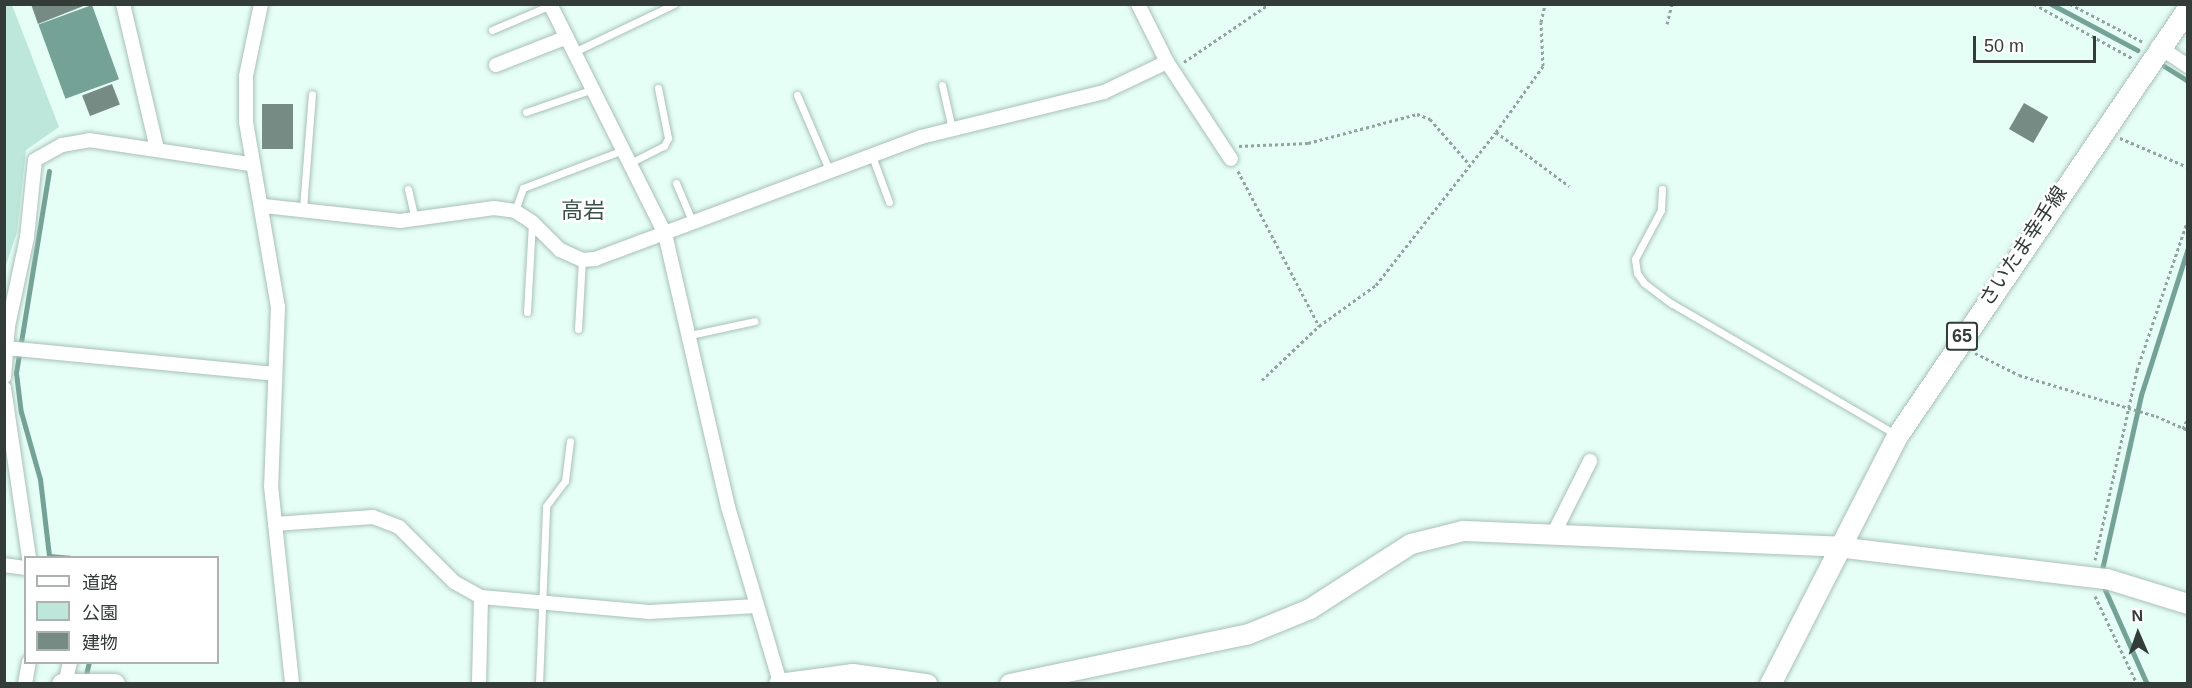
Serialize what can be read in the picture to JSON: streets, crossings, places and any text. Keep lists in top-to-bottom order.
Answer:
{
  "streets": {
    "main road": ["さいたま幸手線", "65"]
  },
  "districts": ["高岩"],
  "legend": ["道路", "公園", "建物"],
  "scale_bar": "50 m",
  "north": "top"
}
